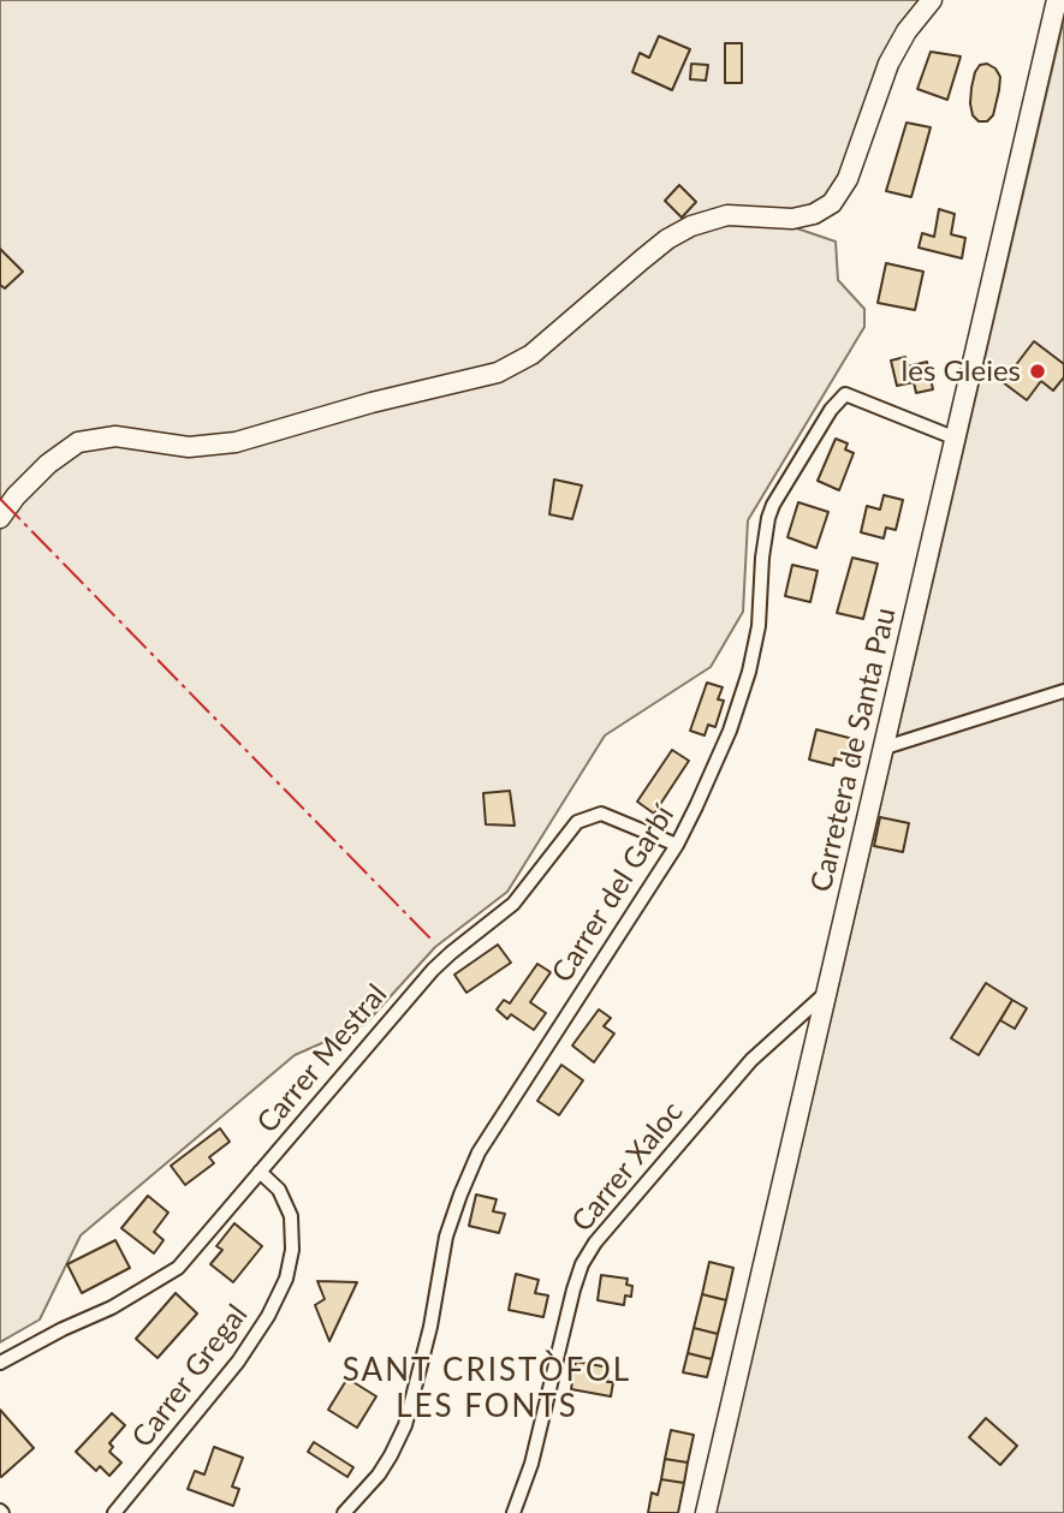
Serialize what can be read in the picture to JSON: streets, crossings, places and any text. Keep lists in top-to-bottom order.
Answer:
{
  "streets": {
    "main road": ["Carretera de Santa Pau"],
    "street": [
      "Carrer del Garbí",
      "Carrer Mestral",
      "Carrer Xaloc",
      "Carrer Gregal"
    ]
  },
  "crossings": [
    ["Carretera de Santa Pau", "Carrer del Garbí"],
    ["Carretera de Santa Pau", "Carrer Xaloc"],
    ["Carrer del Garbí", "Carrer Mestral"],
    ["Carrer Mestral", "Carrer Gregal"]
  ],
  "districts": ["SANT CRISTÒFOL LES FONTS"],
  "places": ["les Gleies"]
}
